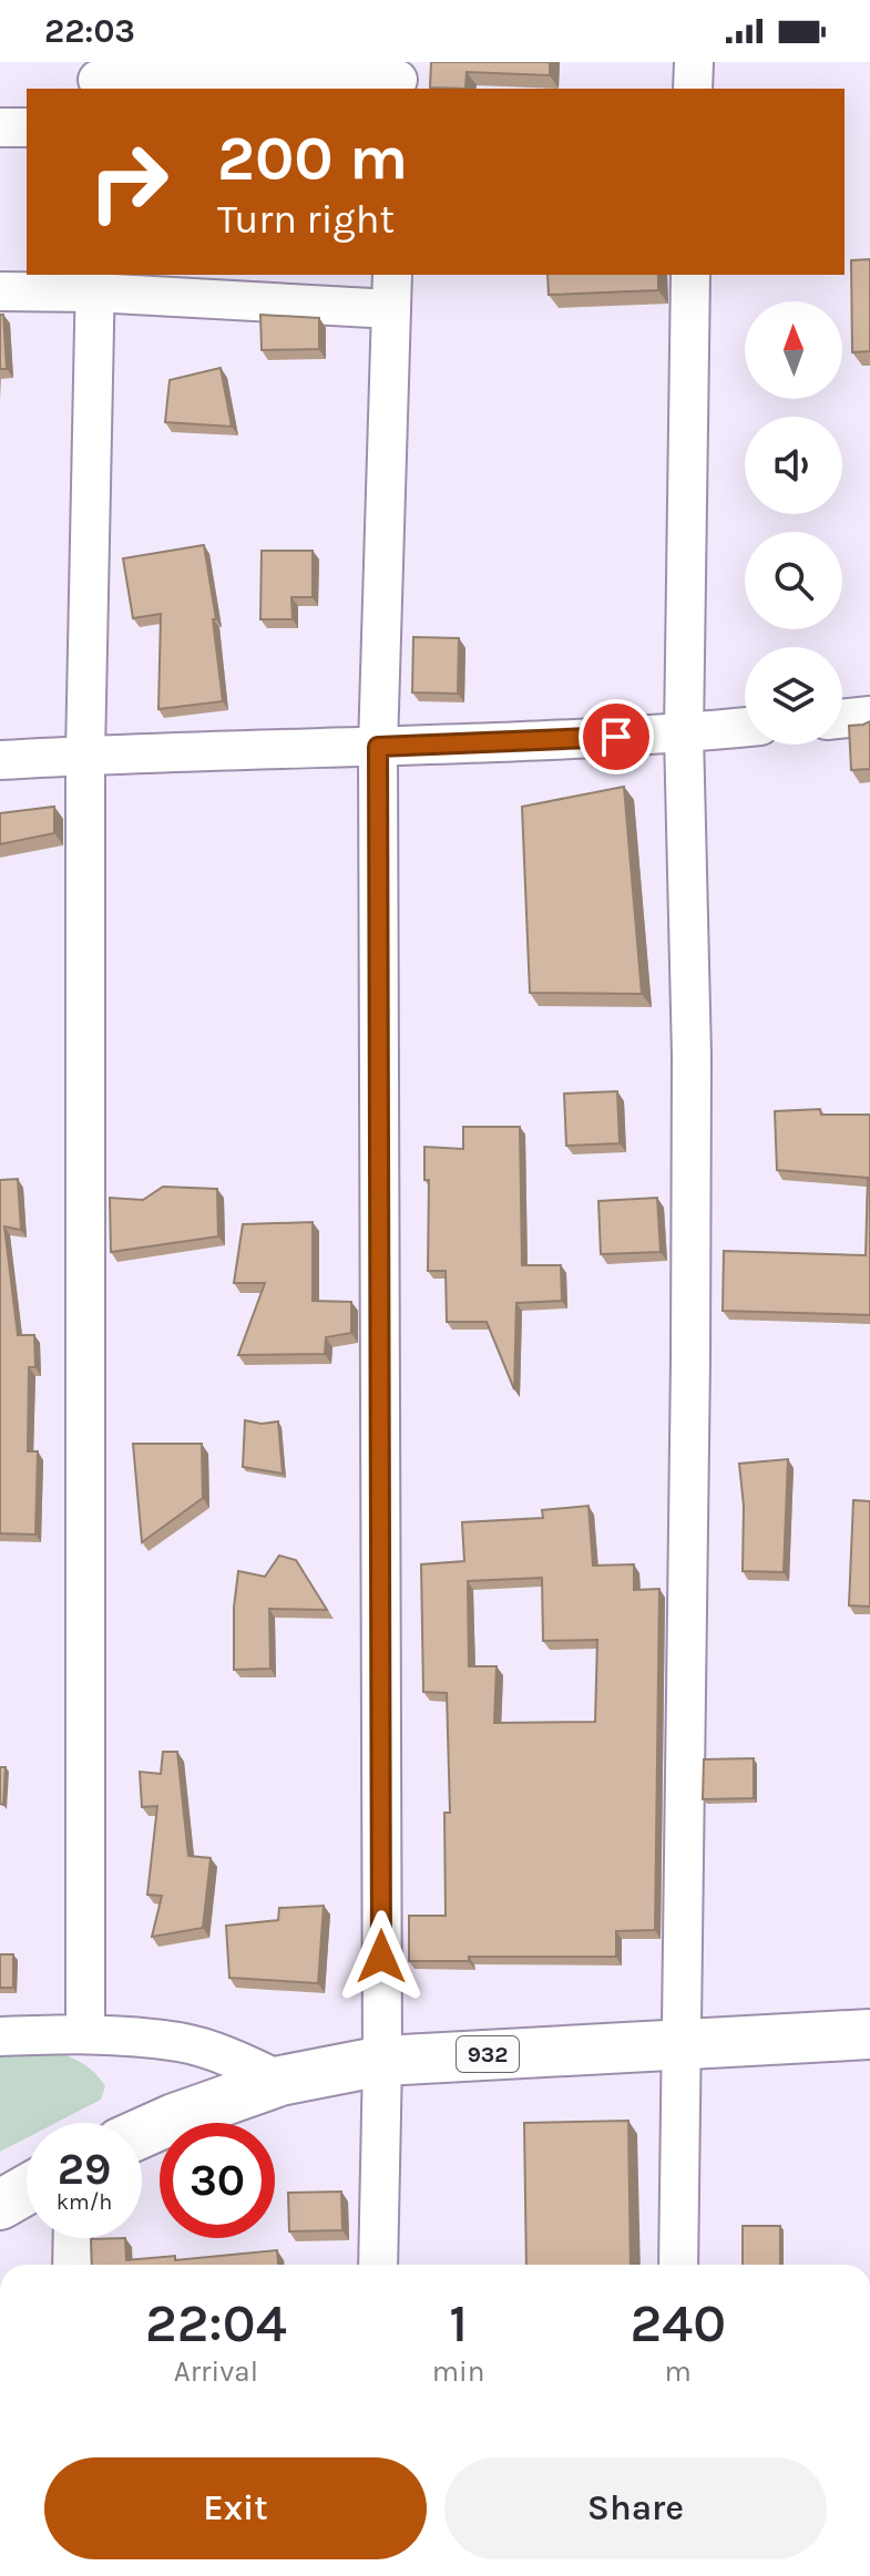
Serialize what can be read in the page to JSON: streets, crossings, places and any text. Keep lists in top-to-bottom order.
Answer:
{
  "streets": {
    "main road": ["932"]
  },
  "north": "top",
  "page": {
    "status": "22:03",
    "turn": ["200 m", "Turn right"],
    "speed": "29 km/h",
    "limit": "30",
    "eta": [
      "22:04",
      "Arrival",
      "1",
      "min",
      "240",
      "m"
    ],
    "buttons": ["Exit", "Share"]
  }
}
